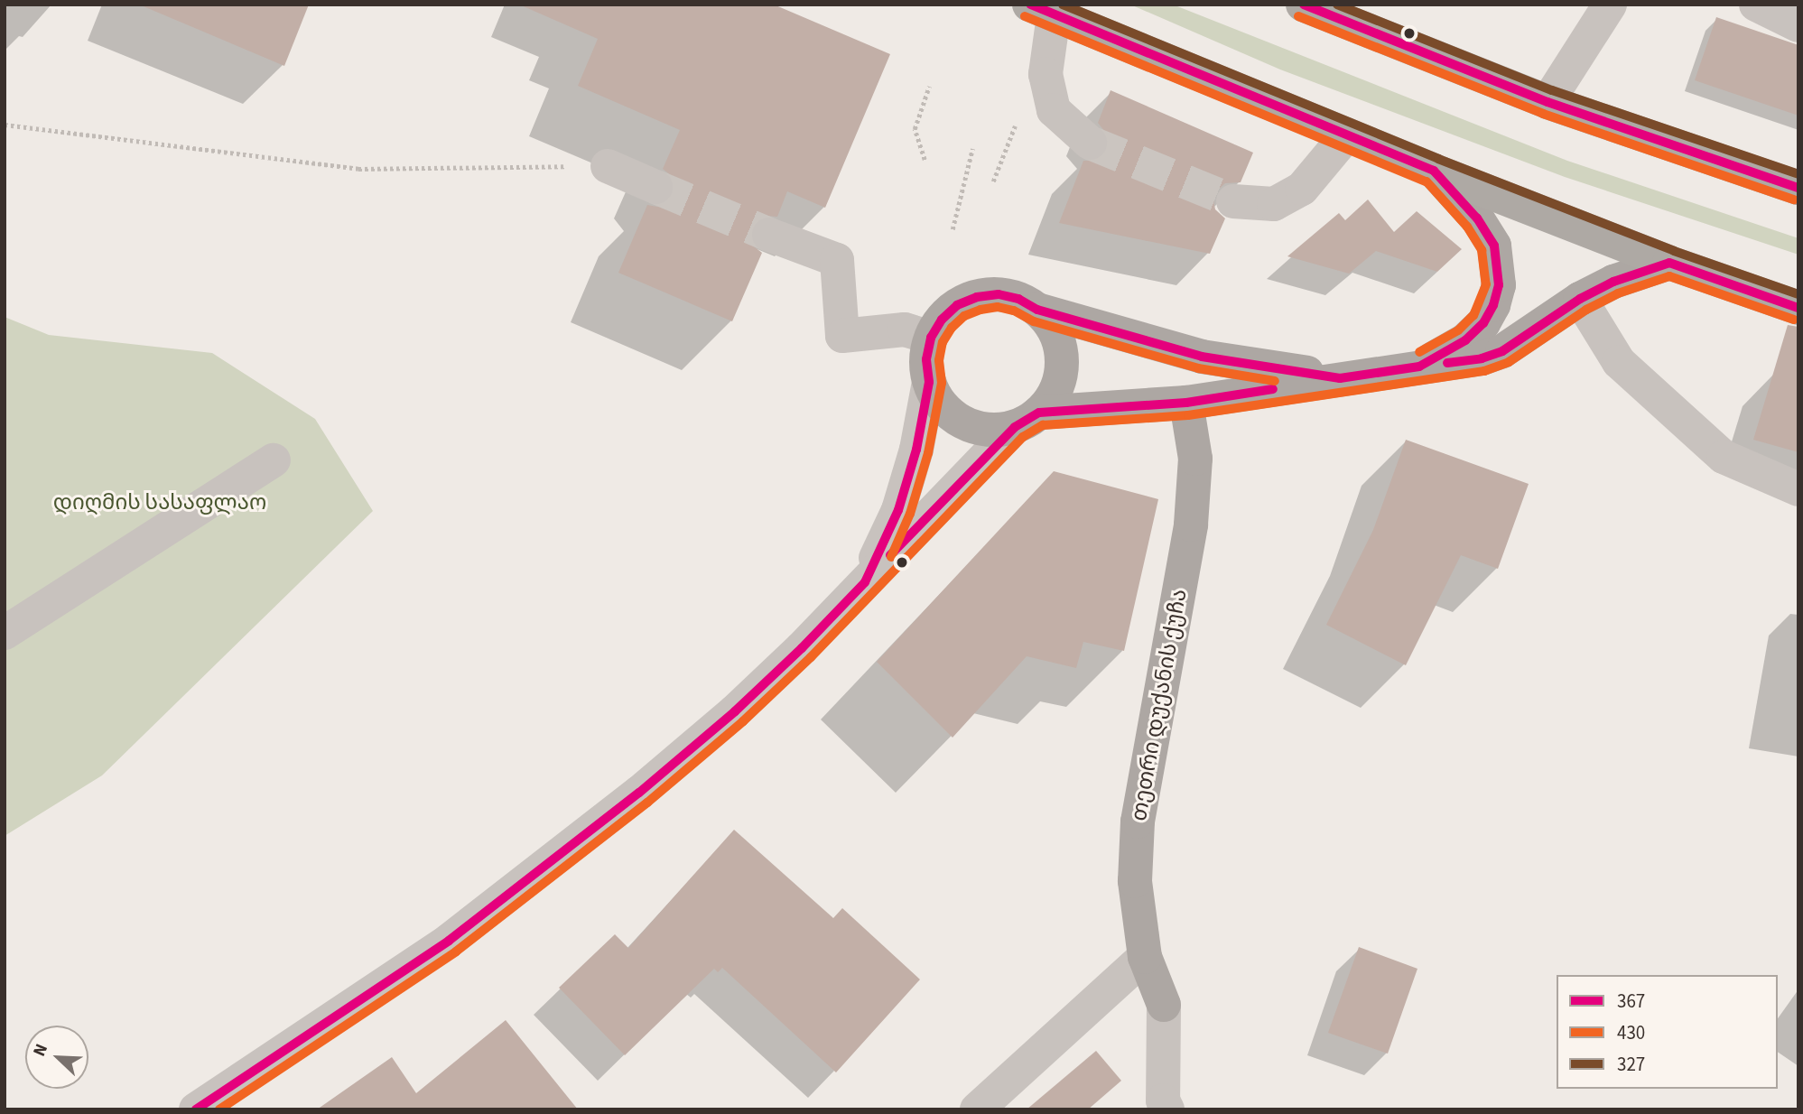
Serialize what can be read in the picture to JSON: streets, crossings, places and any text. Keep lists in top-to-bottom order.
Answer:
{
  "streets": {
    "main road": ["თეთრი დუქანის ქუჩა"]
  },
  "parks": ["დიღმის სასაფლაო"],
  "lines": ["transit line 367", "transit line 327", "transit line 430"],
  "legend": ["367", "430", "327"],
  "north": "top left"
}
